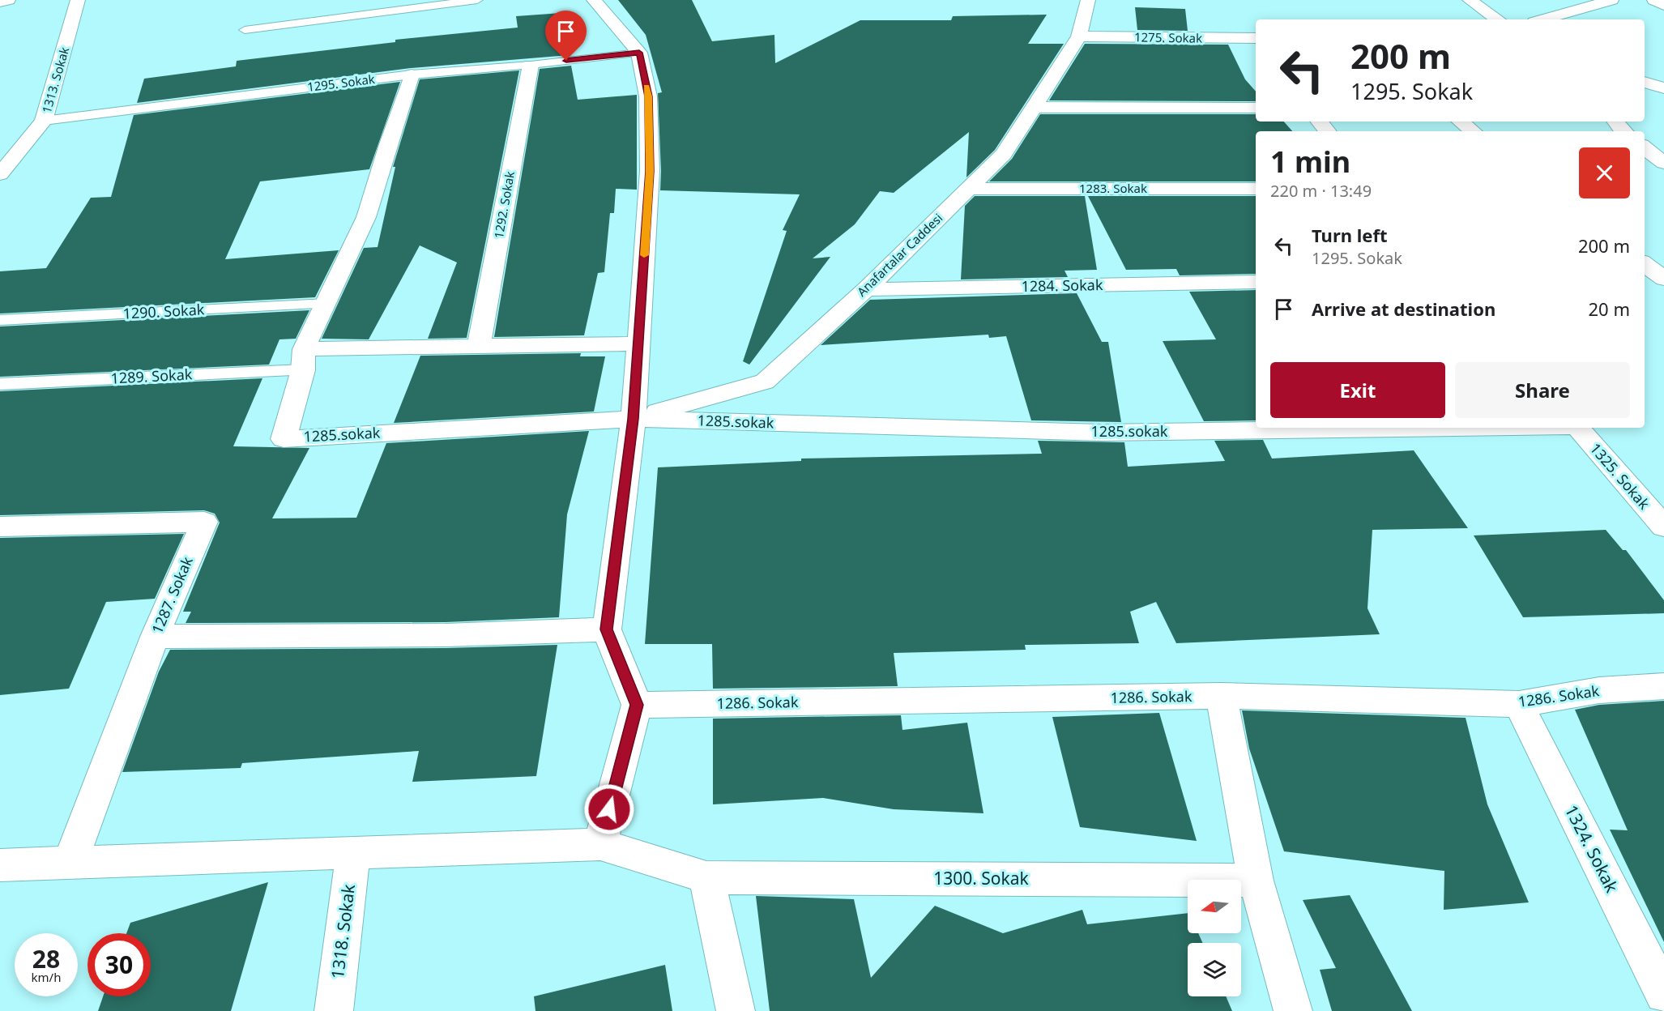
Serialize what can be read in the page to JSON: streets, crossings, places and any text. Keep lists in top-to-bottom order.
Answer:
{
  "streets": {
    "street": [
      "1275. Sokak",
      "1313. Sokak",
      "1283. Sokak",
      "1292. Sokak",
      "Anafartalar Caddesi",
      "1284. Sokak",
      "1285.sokak",
      "1325. Sokak",
      "1287. Sokak",
      "1286. Sokak",
      "1324. Sokak",
      "1300. Sokak",
      "1318. Sokak"
    ],
    "lane": ["1295. Sokak", "1290. Sokak", "1289. Sokak"]
  },
  "crossings": [
    ["1275. Sokak", "Anafartalar Caddesi"],
    ["1313. Sokak", "1295. Sokak"],
    ["1295. Sokak", "1292. Sokak"],
    ["1295. Sokak", "1285.sokak"],
    ["1283. Sokak", "Anafartalar Caddesi"],
    ["Anafartalar Caddesi", "1284. Sokak"],
    ["Anafartalar Caddesi", "1285.sokak"],
    ["1290. Sokak", "1285.sokak"],
    ["1289. Sokak", "1285.sokak"],
    ["1287. Sokak", "1300. Sokak"],
    ["1286. Sokak", "1324. Sokak"],
    ["1300. Sokak", "1318. Sokak"]
  ],
  "north": "left",
  "page": {
    "turn": ["200 m", "1295. Sokak"],
    "heading": ["1 min", "220 m · 13:49"],
    "list": [
      {
        "name": "Turn left",
        "note": "1295. Sokak",
        "value": "200 m"
      },
      {
        "name": "Arrive at destination",
        "value": "20 m"
      }
    ],
    "buttons": ["Exit", "Share"],
    "speed": "28 km/h",
    "limit": "30"
  }
}
